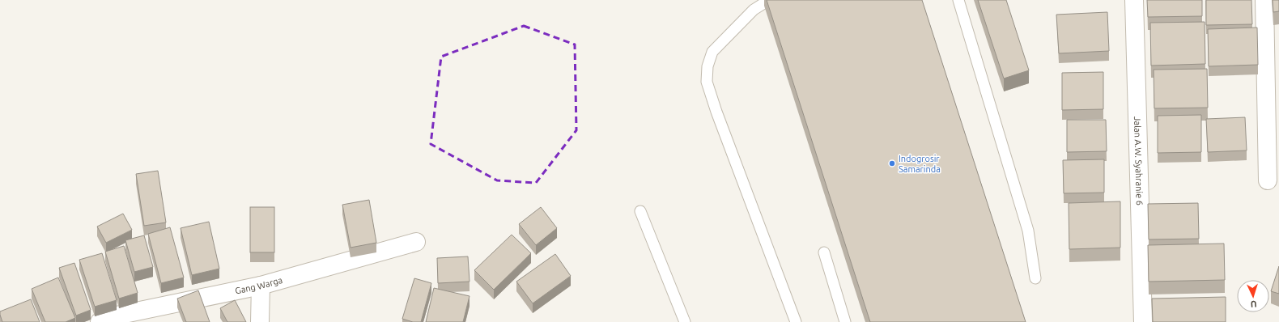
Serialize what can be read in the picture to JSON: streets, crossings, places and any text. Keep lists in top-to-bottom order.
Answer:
{
  "streets": {
    "street": ["Jalan A.W. Syahranie 6", "Gang Warga"]
  },
  "places": ["Indogrosir Samarinda"],
  "north": "bottom"
}
